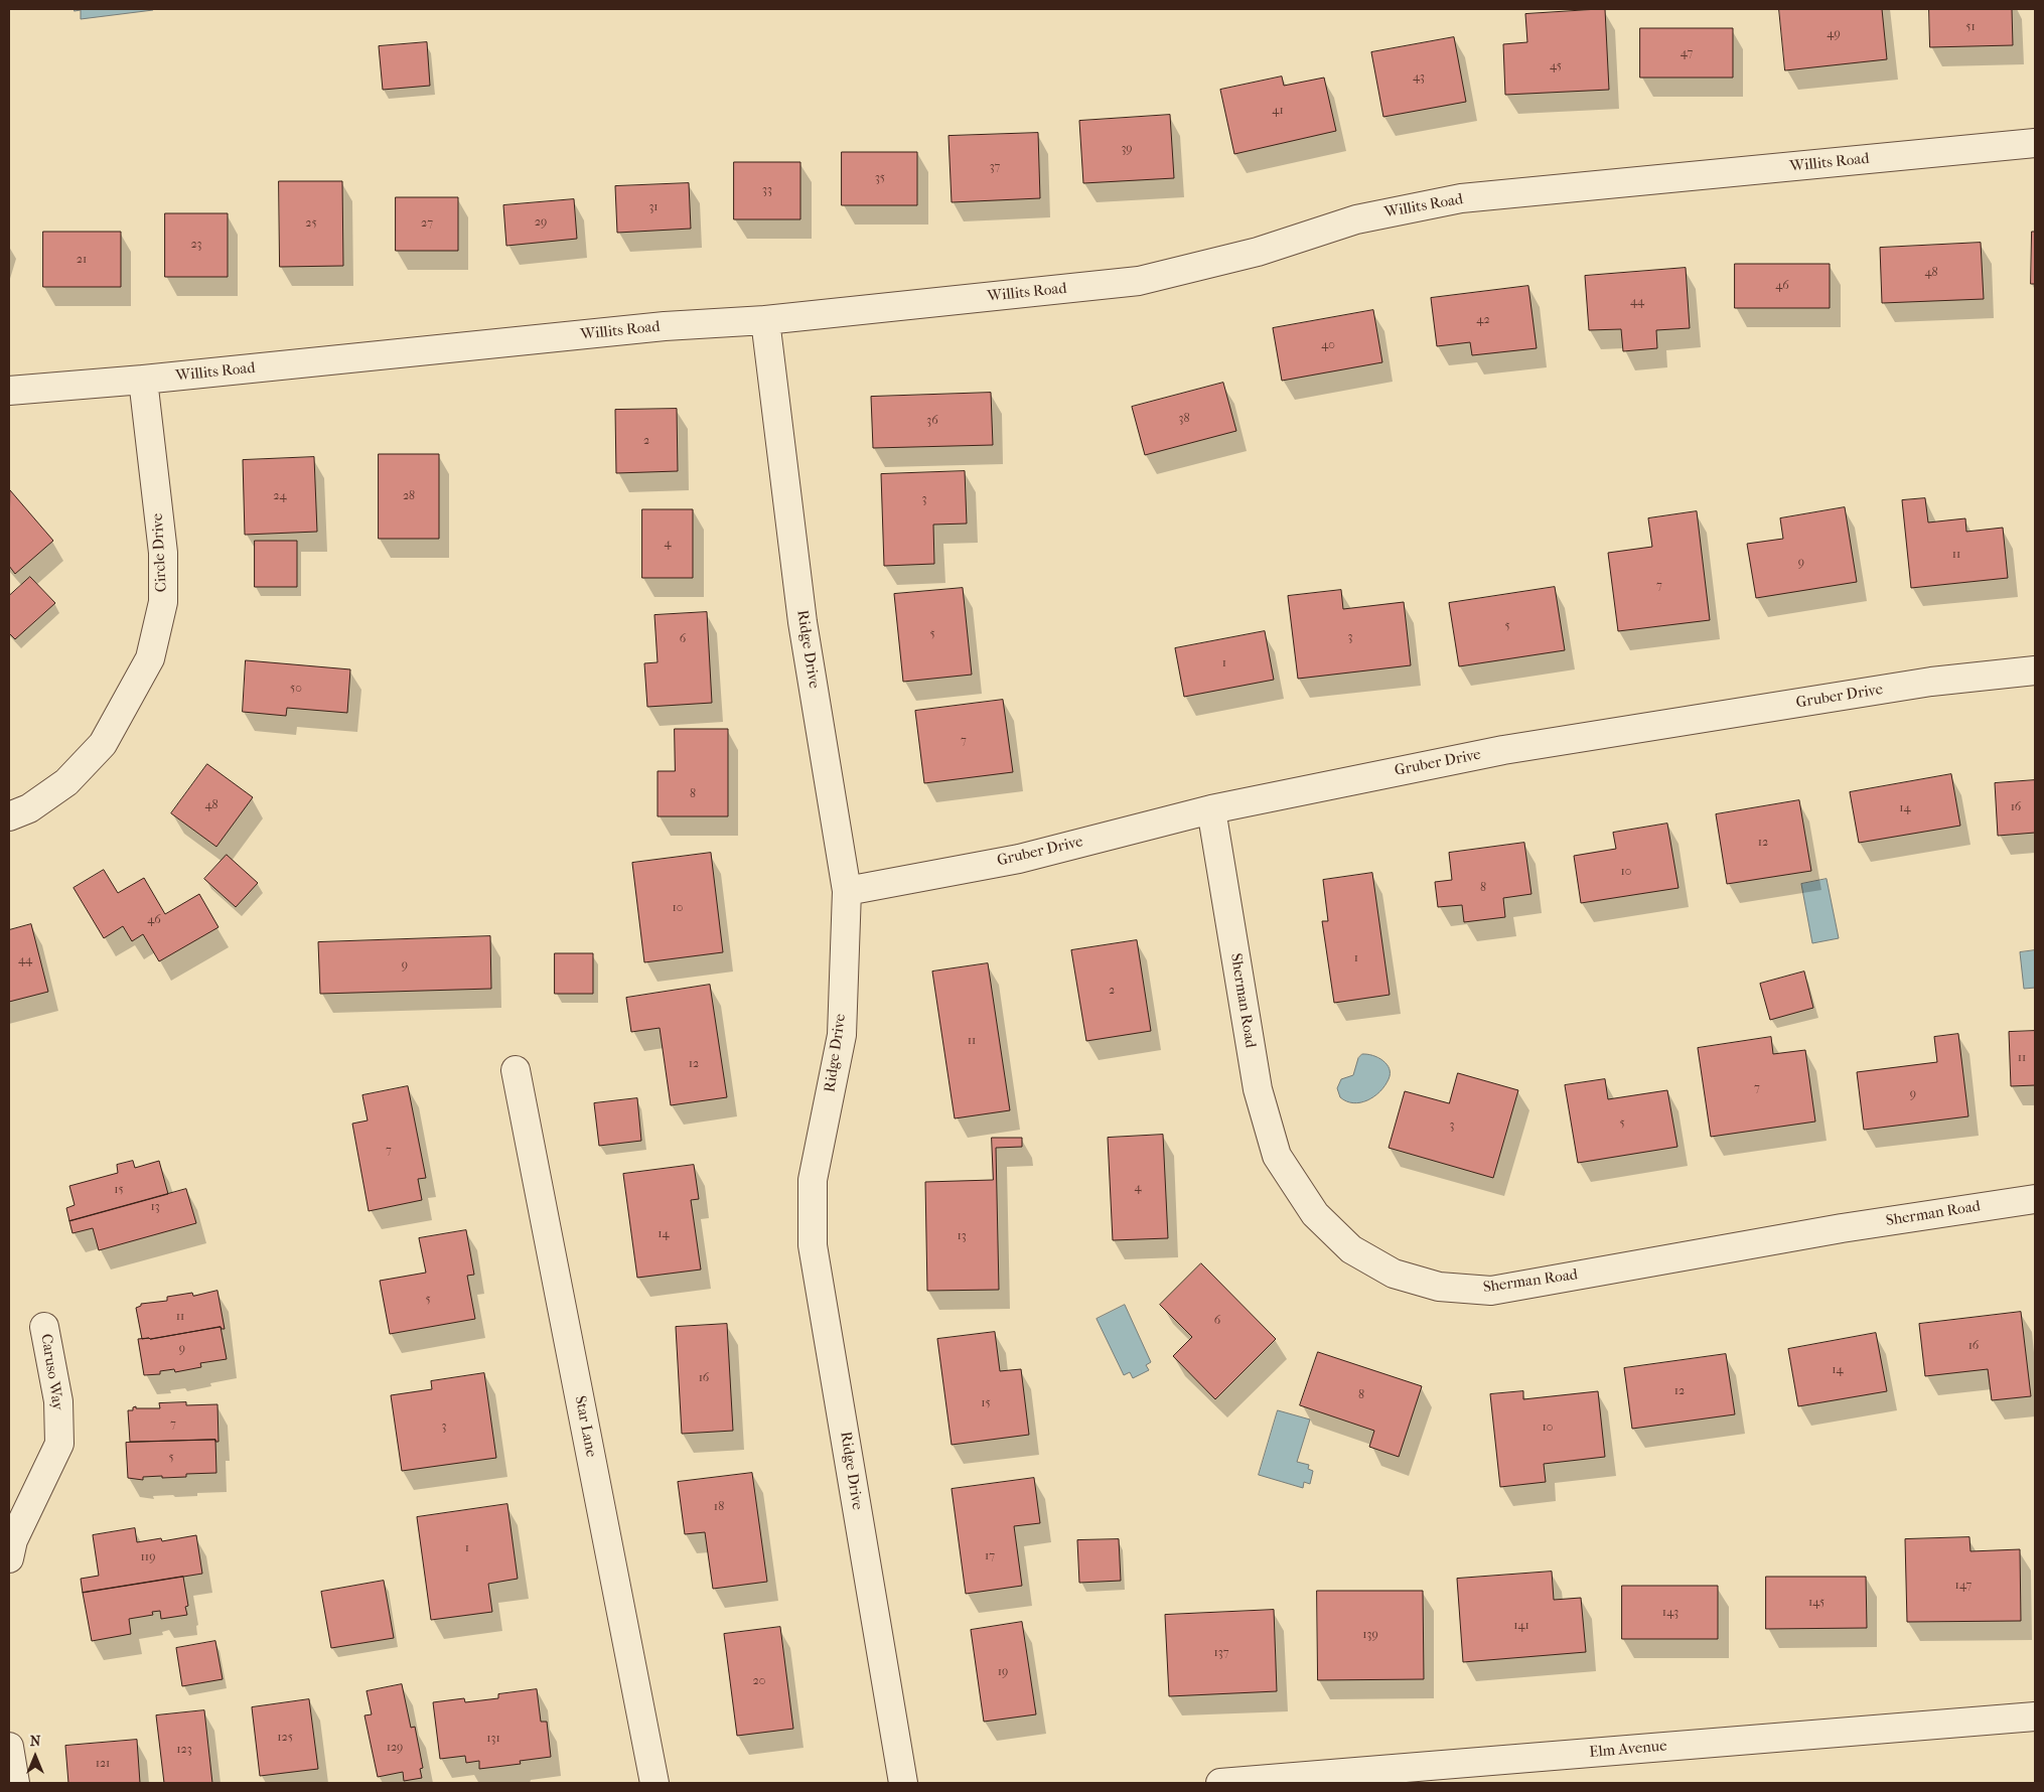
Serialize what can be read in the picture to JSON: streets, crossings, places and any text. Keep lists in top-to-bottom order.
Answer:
{
  "streets": {
    "street": [
      "Willits Road",
      "Circle Drive",
      "Ridge Drive",
      "Gruber Drive",
      "Sherman Road",
      "Caruso Way",
      "Star Lane",
      "Elm Avenue"
    ]
  },
  "crossings": [
    ["Willits Road", "Circle Drive"],
    ["Willits Road", "Ridge Drive"],
    ["Ridge Drive", "Gruber Drive"],
    ["Gruber Drive", "Sherman Road"]
  ],
  "house_numbers": [
    "51",
    "49",
    "47",
    "45",
    "43",
    "41",
    "39",
    "37",
    "35",
    "33",
    "31",
    "29",
    "25",
    "27",
    "23",
    "21",
    "48",
    "46",
    "44",
    "42",
    "40",
    "38",
    "36",
    "2",
    "24",
    "28",
    "3",
    "4",
    "11",
    "9",
    "7",
    "5",
    "5",
    "3",
    "6",
    "1",
    "50",
    "7",
    "8",
    "48",
    "16",
    "14",
    "12",
    "10",
    "8",
    "10",
    "46",
    "1",
    "44",
    "9",
    "2",
    "11",
    "11",
    "12",
    "7",
    "9",
    "5",
    "3",
    "7",
    "4",
    "15",
    "13",
    "14",
    "13",
    "5",
    "11",
    "6",
    "16",
    "9",
    "14",
    "16",
    "12",
    "8",
    "15",
    "7",
    "3",
    "10",
    "5",
    "18",
    "1",
    "17",
    "119",
    "147",
    "145",
    "143",
    "141",
    "139",
    "137",
    "19",
    "20",
    "125",
    "131",
    "129",
    "123",
    "121"
  ],
  "north": "top"
}
